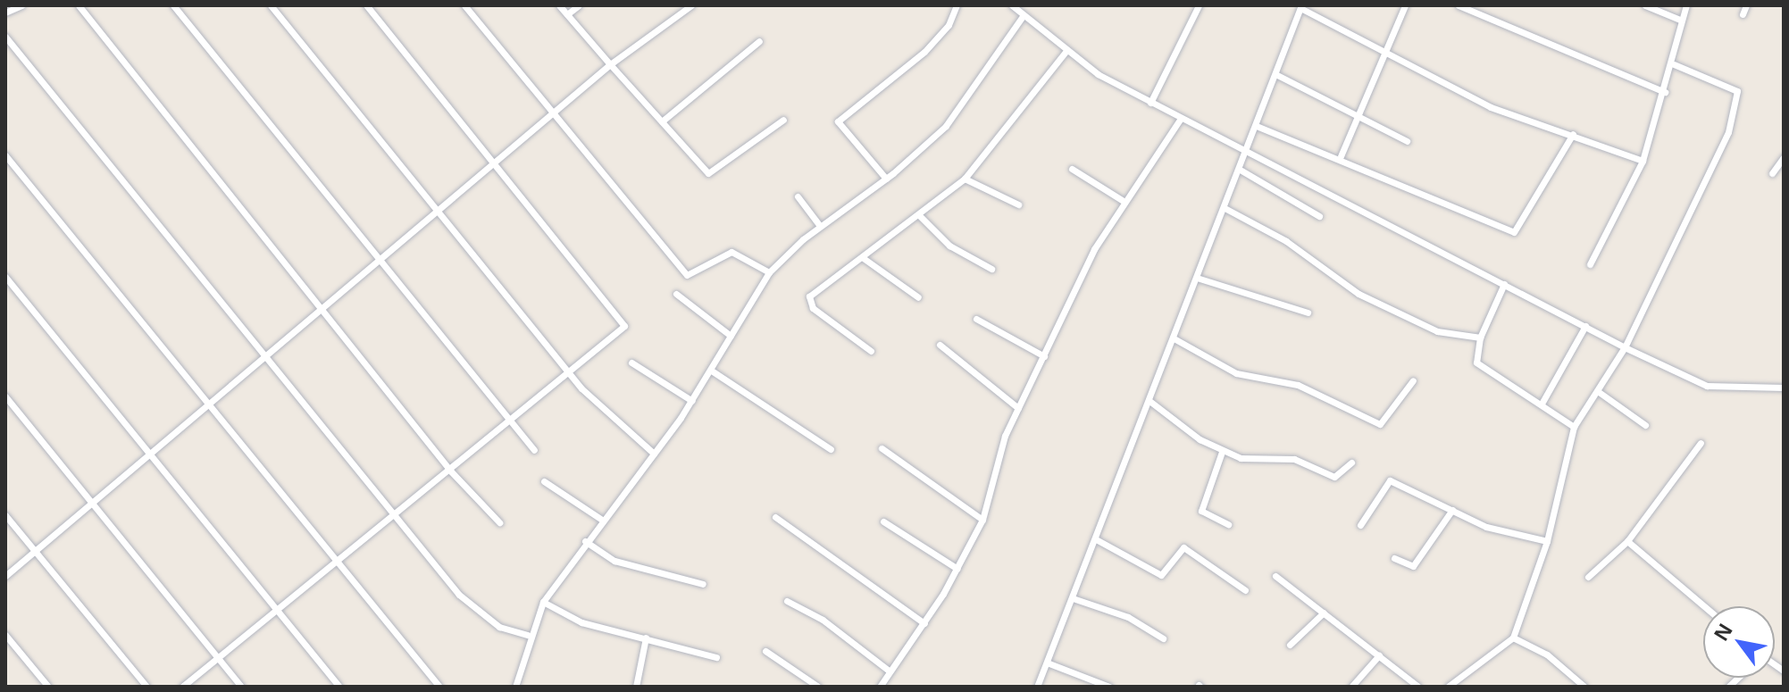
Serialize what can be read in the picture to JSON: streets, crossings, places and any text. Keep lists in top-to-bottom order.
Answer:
{
  "north": "top left"
}
